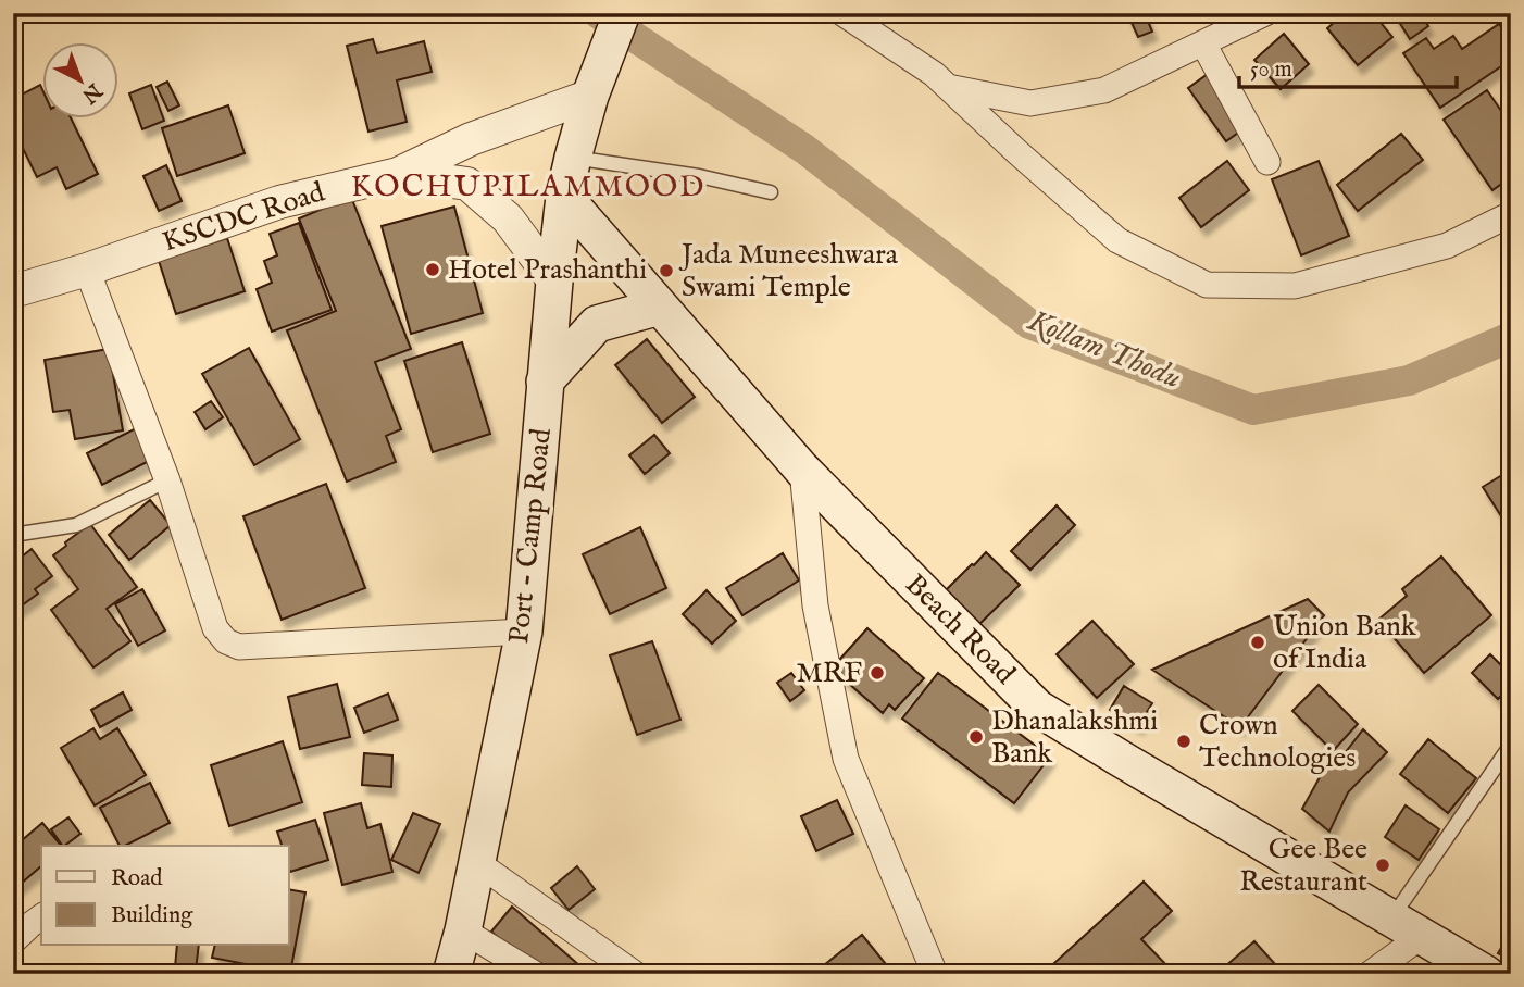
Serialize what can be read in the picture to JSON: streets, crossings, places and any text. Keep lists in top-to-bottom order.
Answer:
{
  "streets": {
    "main road": ["Port - Camp Road", "Beach Road"],
    "street": ["KSCDC Road"]
  },
  "crossings": [
    ["KSCDC Road", "Port - Camp Road"],
    ["Port - Camp Road", "Beach Road"]
  ],
  "districts": ["KOCHUPILAMMOOD"],
  "water": ["Kollam Thodu"],
  "places": [
    "Hotel Prashanthi",
    "Jada Muneeshwara Swami Temple",
    "Union Bank of India",
    "MRF",
    "Dhanalakshmi Bank",
    "Crown Technologies",
    "Gee Bee Restaurant"
  ],
  "legend": ["Road", "Building"],
  "scale_bar": "50 m",
  "north": "bottom right"
}
